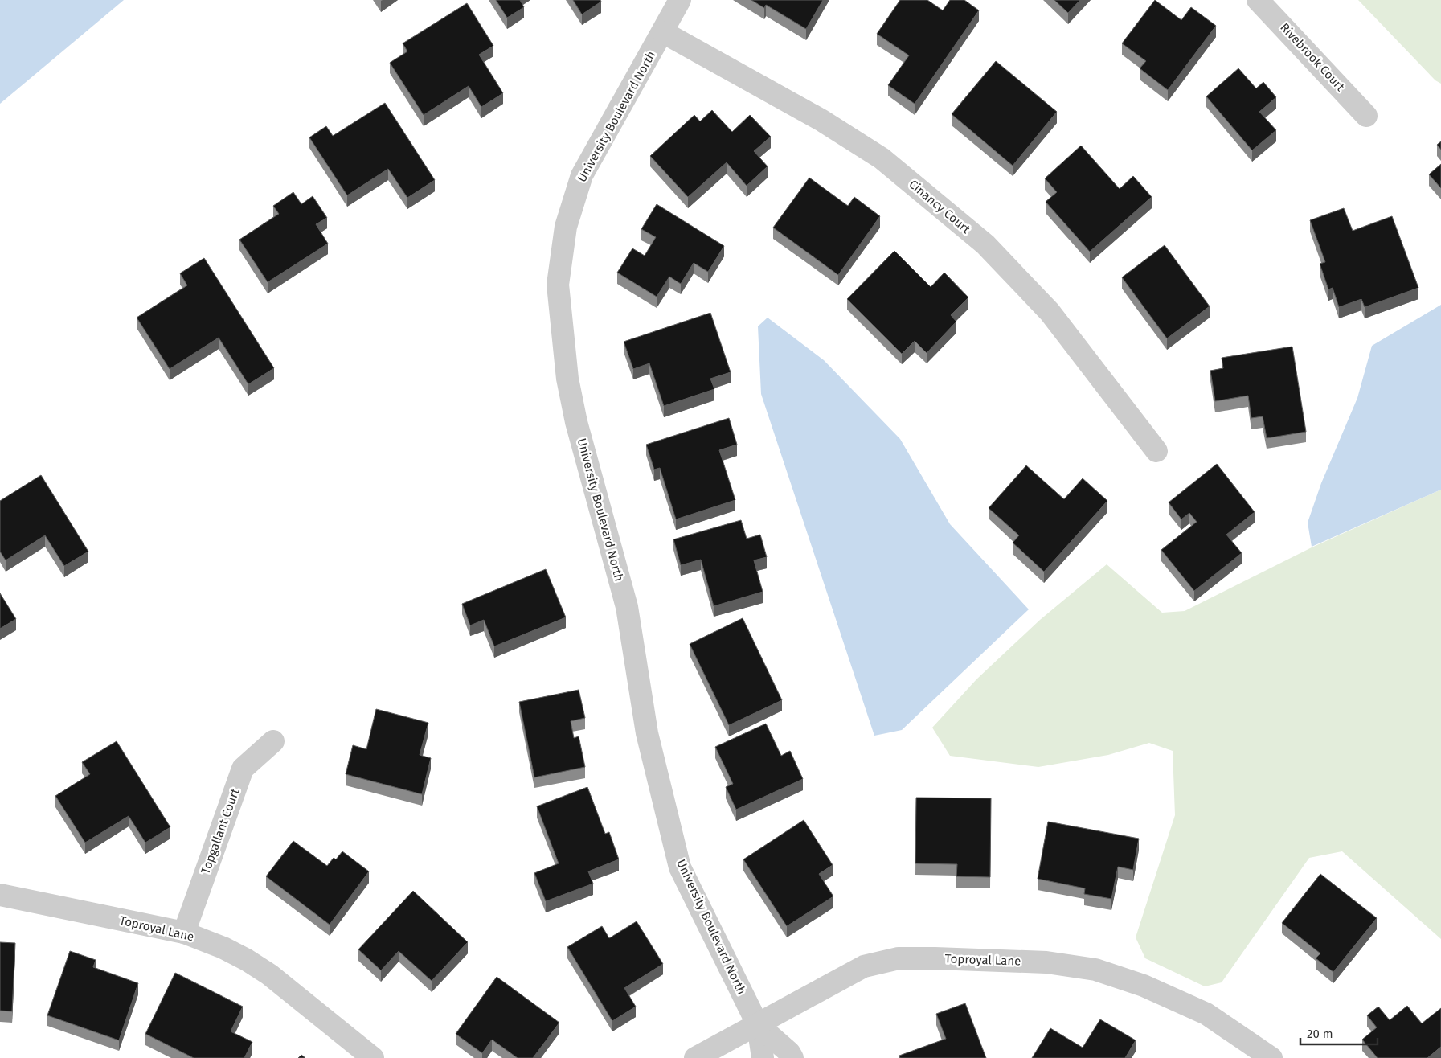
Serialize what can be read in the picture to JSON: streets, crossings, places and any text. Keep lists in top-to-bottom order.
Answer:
{
  "streets": {
    "street": [
      "Rivebrook Court",
      "University Boulevard North",
      "Cinancy Court",
      "Topgallant Court",
      "Toproyal Lane"
    ]
  },
  "crossings": [
    ["University Boulevard North", "Cinancy Court"],
    ["University Boulevard North", "Toproyal Lane"],
    ["Topgallant Court", "Toproyal Lane"]
  ],
  "scale_bar": "20 m"
}
